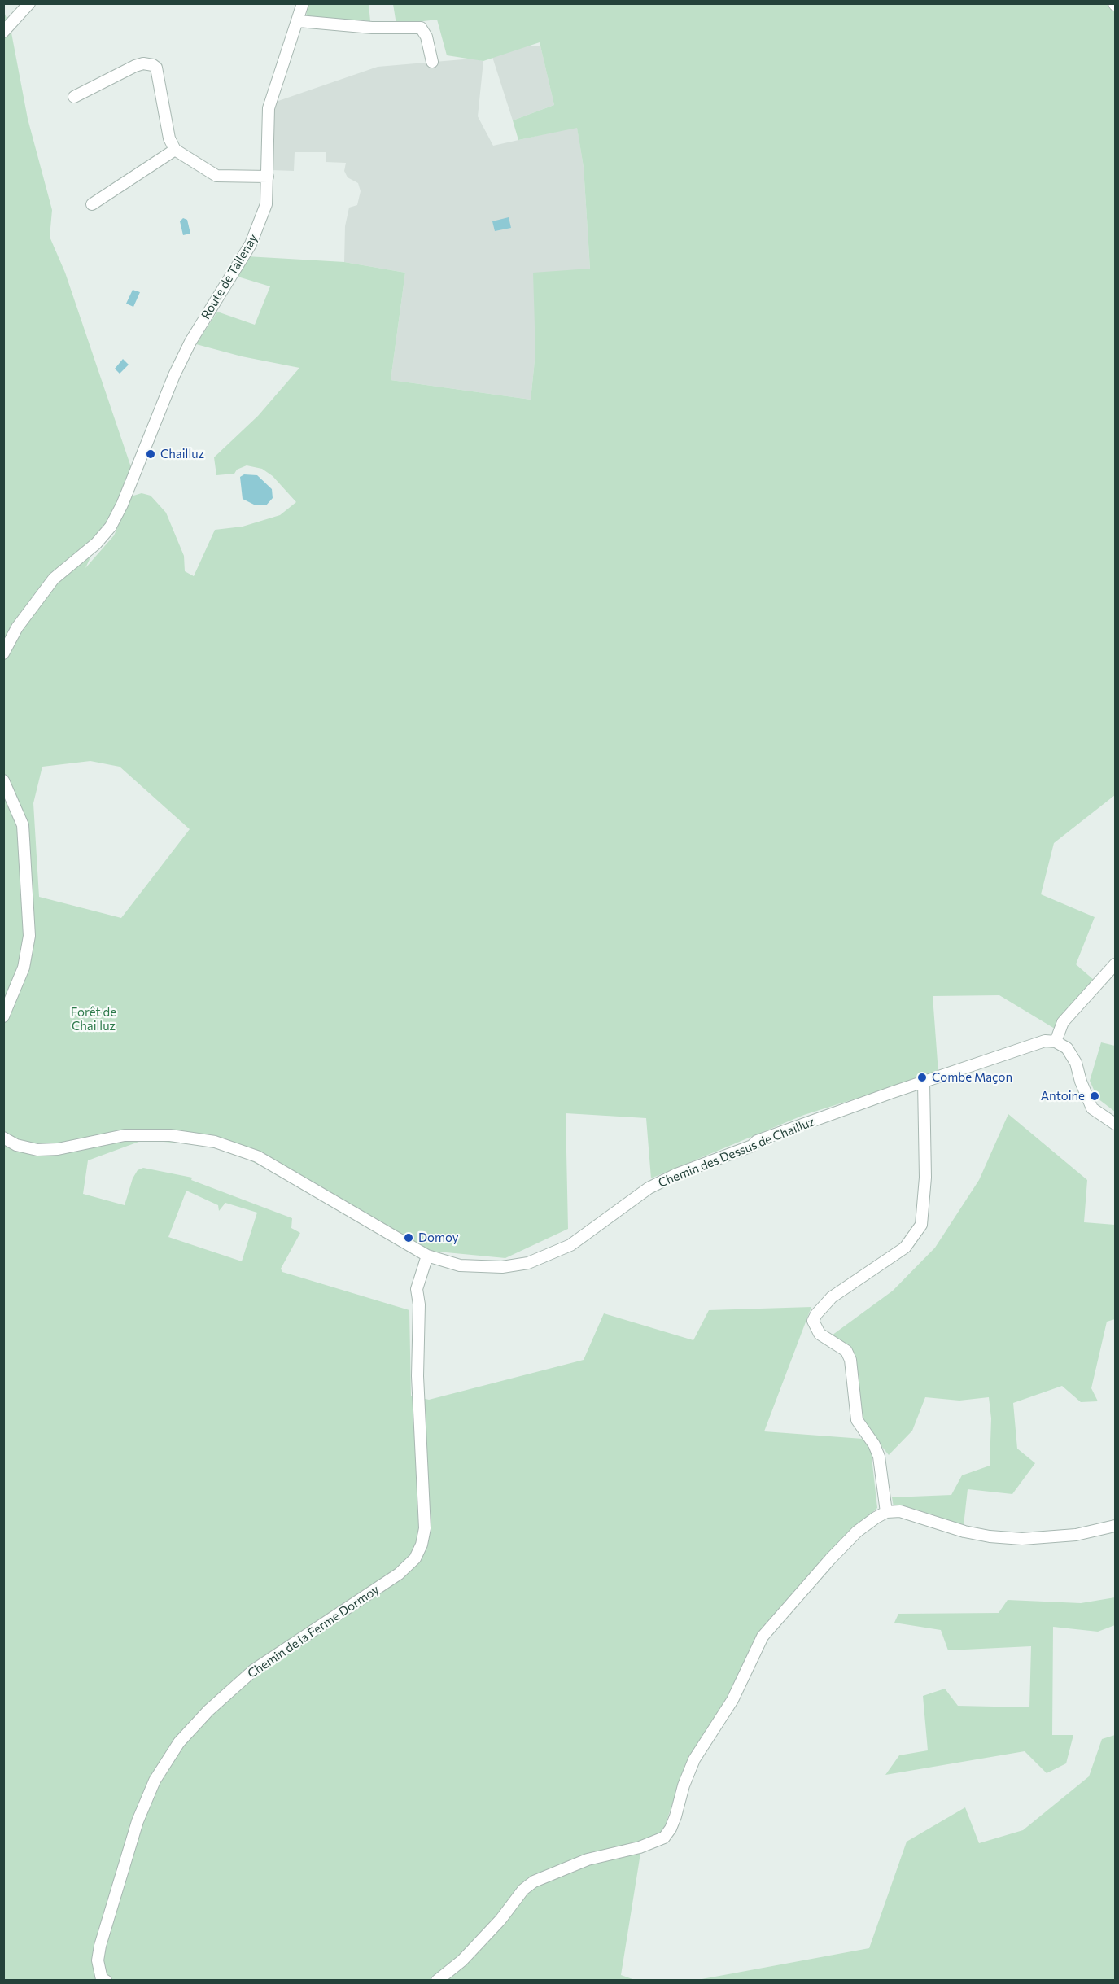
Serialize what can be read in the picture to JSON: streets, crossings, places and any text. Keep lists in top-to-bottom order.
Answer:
{
  "streets": {
    "street": ["Route de Tallenay", "Chemin des Dessus de Chailluz", "Chemin de la Ferme Dormoy"]
  },
  "crossings": [
    ["Chemin des Dessus de Chailluz", "Chemin de la Ferme Dormoy"]
  ],
  "parks": ["Forêt de Chailluz"],
  "places": [
    "Chailluz",
    "Combe Maçon",
    "Antoine",
    "Domoy"
  ]
}
